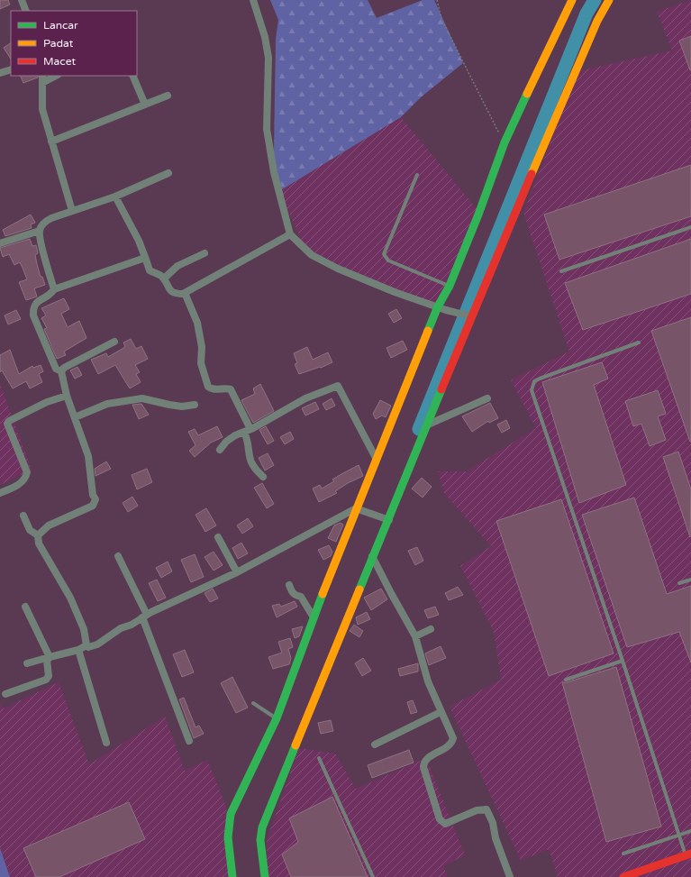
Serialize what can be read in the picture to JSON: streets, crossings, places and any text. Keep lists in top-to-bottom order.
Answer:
{
  "legend": ["Lancar", "Padat", "Macet"]
}
